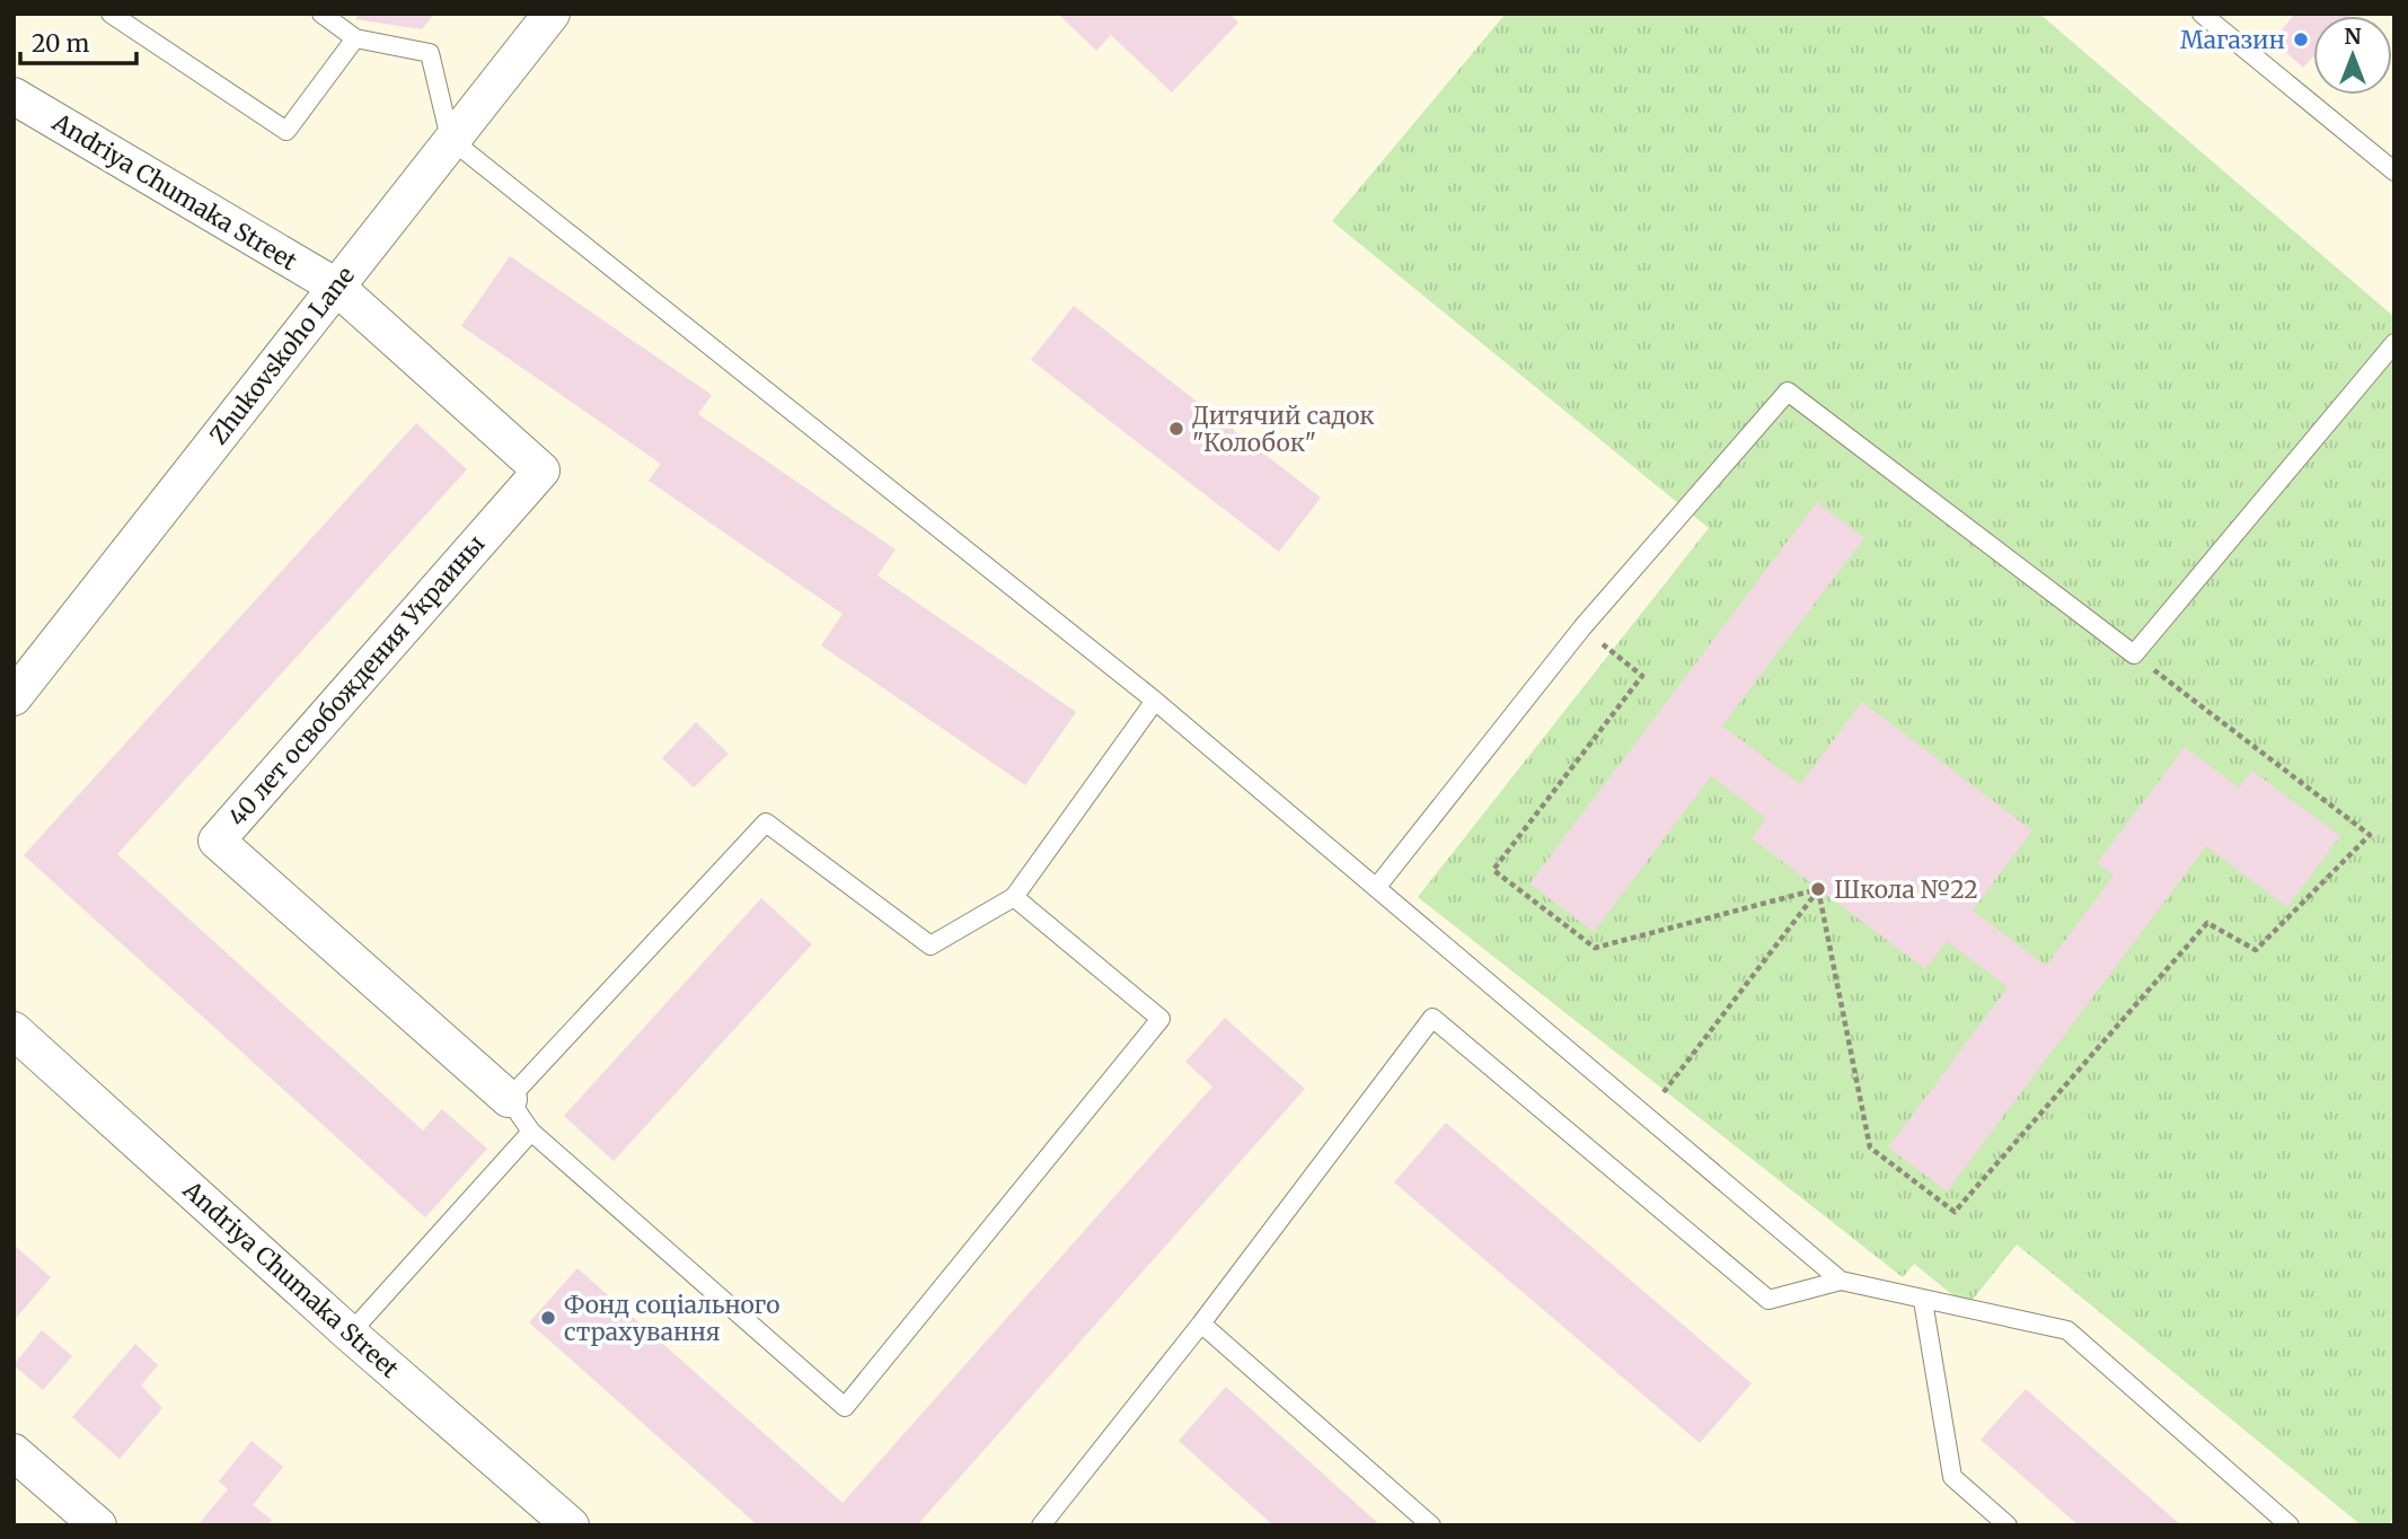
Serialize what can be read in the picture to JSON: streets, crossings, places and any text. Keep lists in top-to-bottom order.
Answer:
{
  "streets": {
    "street": ["Andriya Chumaka Street", "Zhukovskoho Lane", "40 лет освобождения Украины"]
  },
  "crossings": [
    ["Andriya Chumaka Street", "Zhukovskoho Lane"],
    ["Andriya Chumaka Street", "40 лет освобождения Украины"],
    ["Zhukovskoho Lane", "40 лет освобождения Украины"]
  ],
  "places": [
    "Магазин",
    "Дитячий садок \"Колобок\"",
    "Школа №22",
    "Фонд соціального страхування"
  ],
  "scale_bar": "20 m",
  "north": "top"
}
